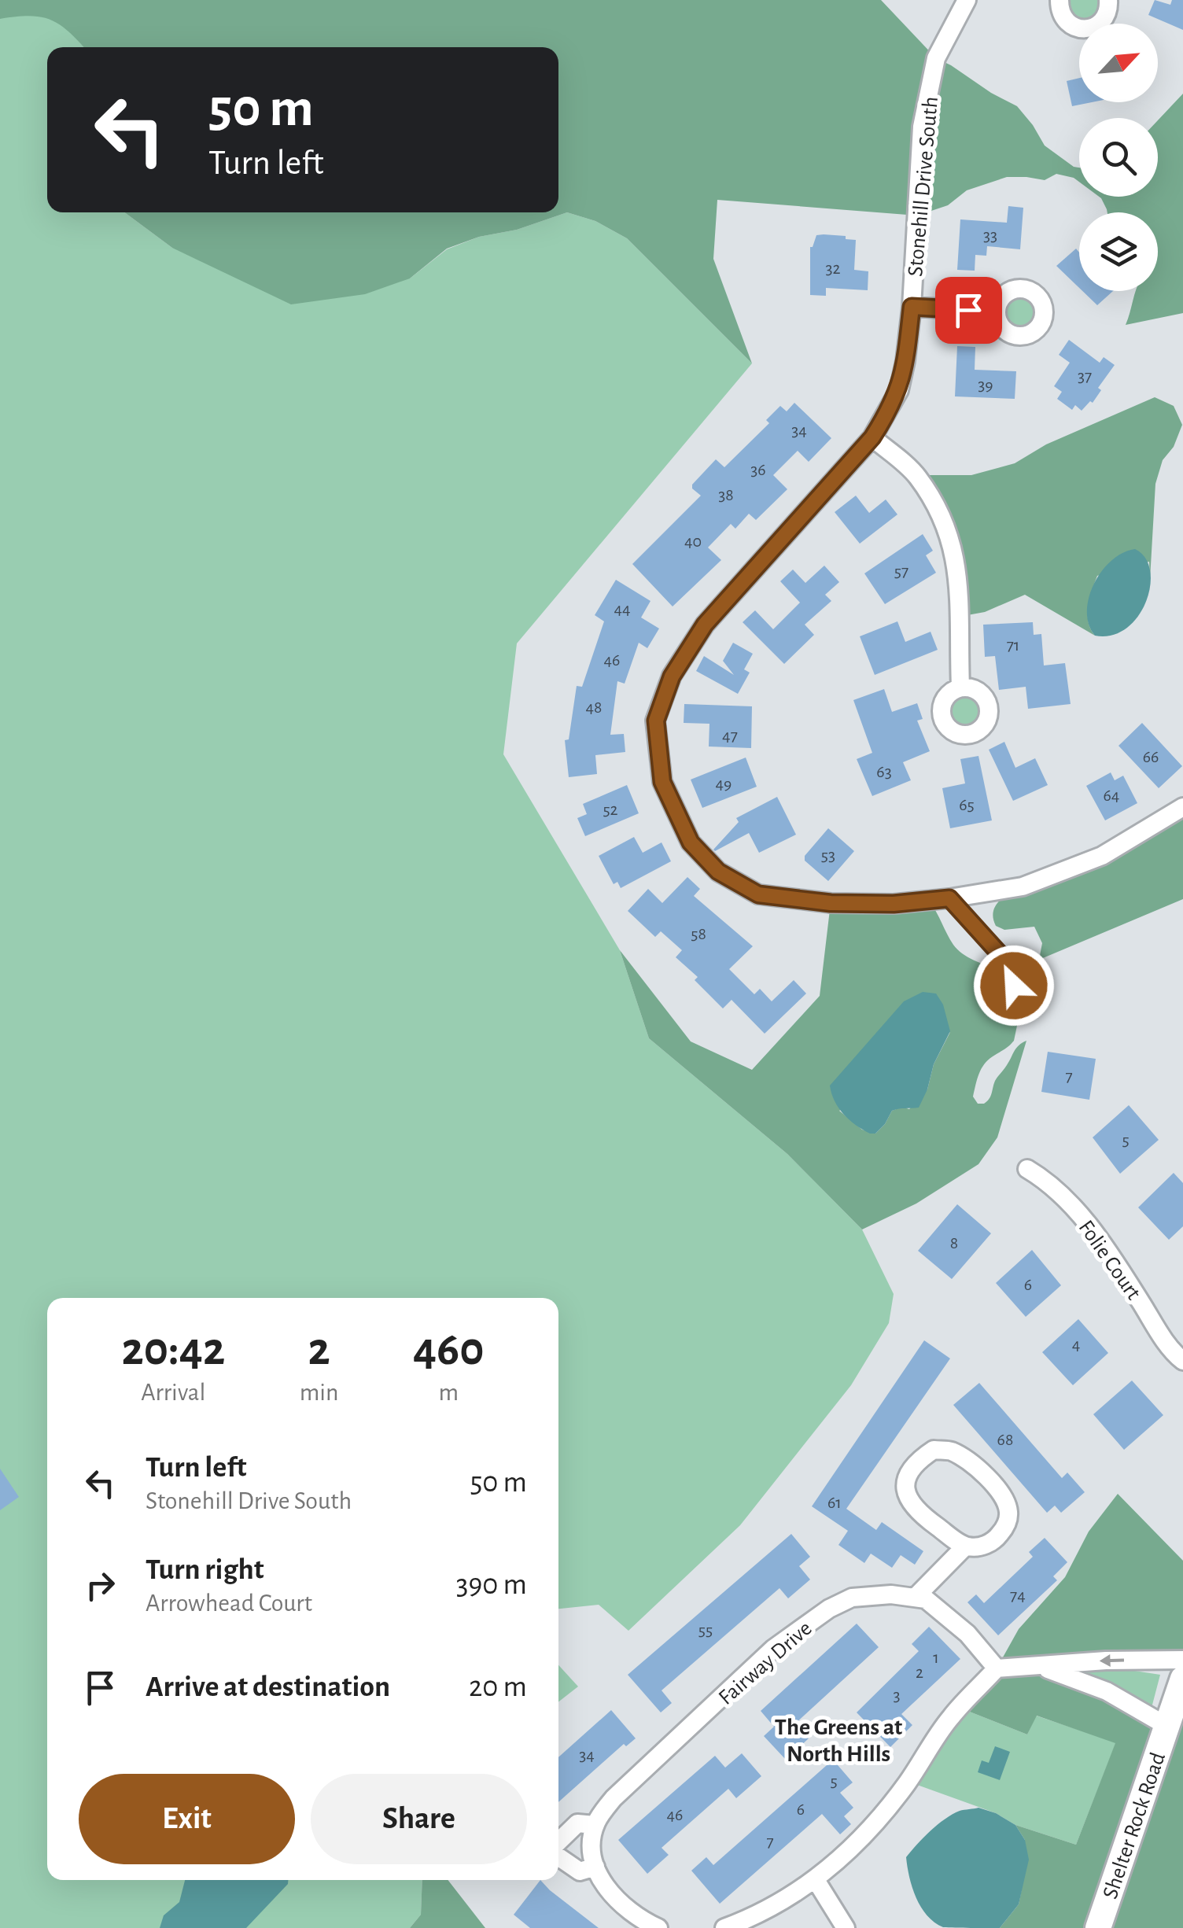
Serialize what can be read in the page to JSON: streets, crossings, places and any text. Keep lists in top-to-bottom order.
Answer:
{
  "streets": {
    "main road": ["Shelter Rock Road"],
    "street": ["Stonehill Drive South", "Folie Court", "Fairway Drive"]
  },
  "districts": ["The Greens at North Hills"],
  "house_numbers": [
    "33",
    "32",
    "37",
    "39",
    "34",
    "36",
    "38",
    "40",
    "57",
    "44",
    "71",
    "46",
    "48",
    "47",
    "66",
    "63",
    "49",
    "64",
    "65",
    "52",
    "53",
    "58",
    "7",
    "5",
    "8",
    "6",
    "4",
    "68",
    "61",
    "74",
    "55",
    "1",
    "2",
    "3",
    "34",
    "5",
    "6",
    "46",
    "7"
  ],
  "north": "top right",
  "page": {
    "turn": ["50 m", "Turn left"],
    "eta": [
      "20:42",
      "Arrival",
      "2",
      "min",
      "460",
      "m"
    ],
    "list": [
      {
        "name": "Turn left",
        "note": "Stonehill Drive South",
        "value": "50 m"
      },
      {
        "name": "Turn right",
        "note": "Arrowhead Court",
        "value": "390 m"
      },
      {
        "name": "Arrive at destination",
        "value": "20 m"
      }
    ],
    "buttons": ["Exit", "Share"]
  }
}
